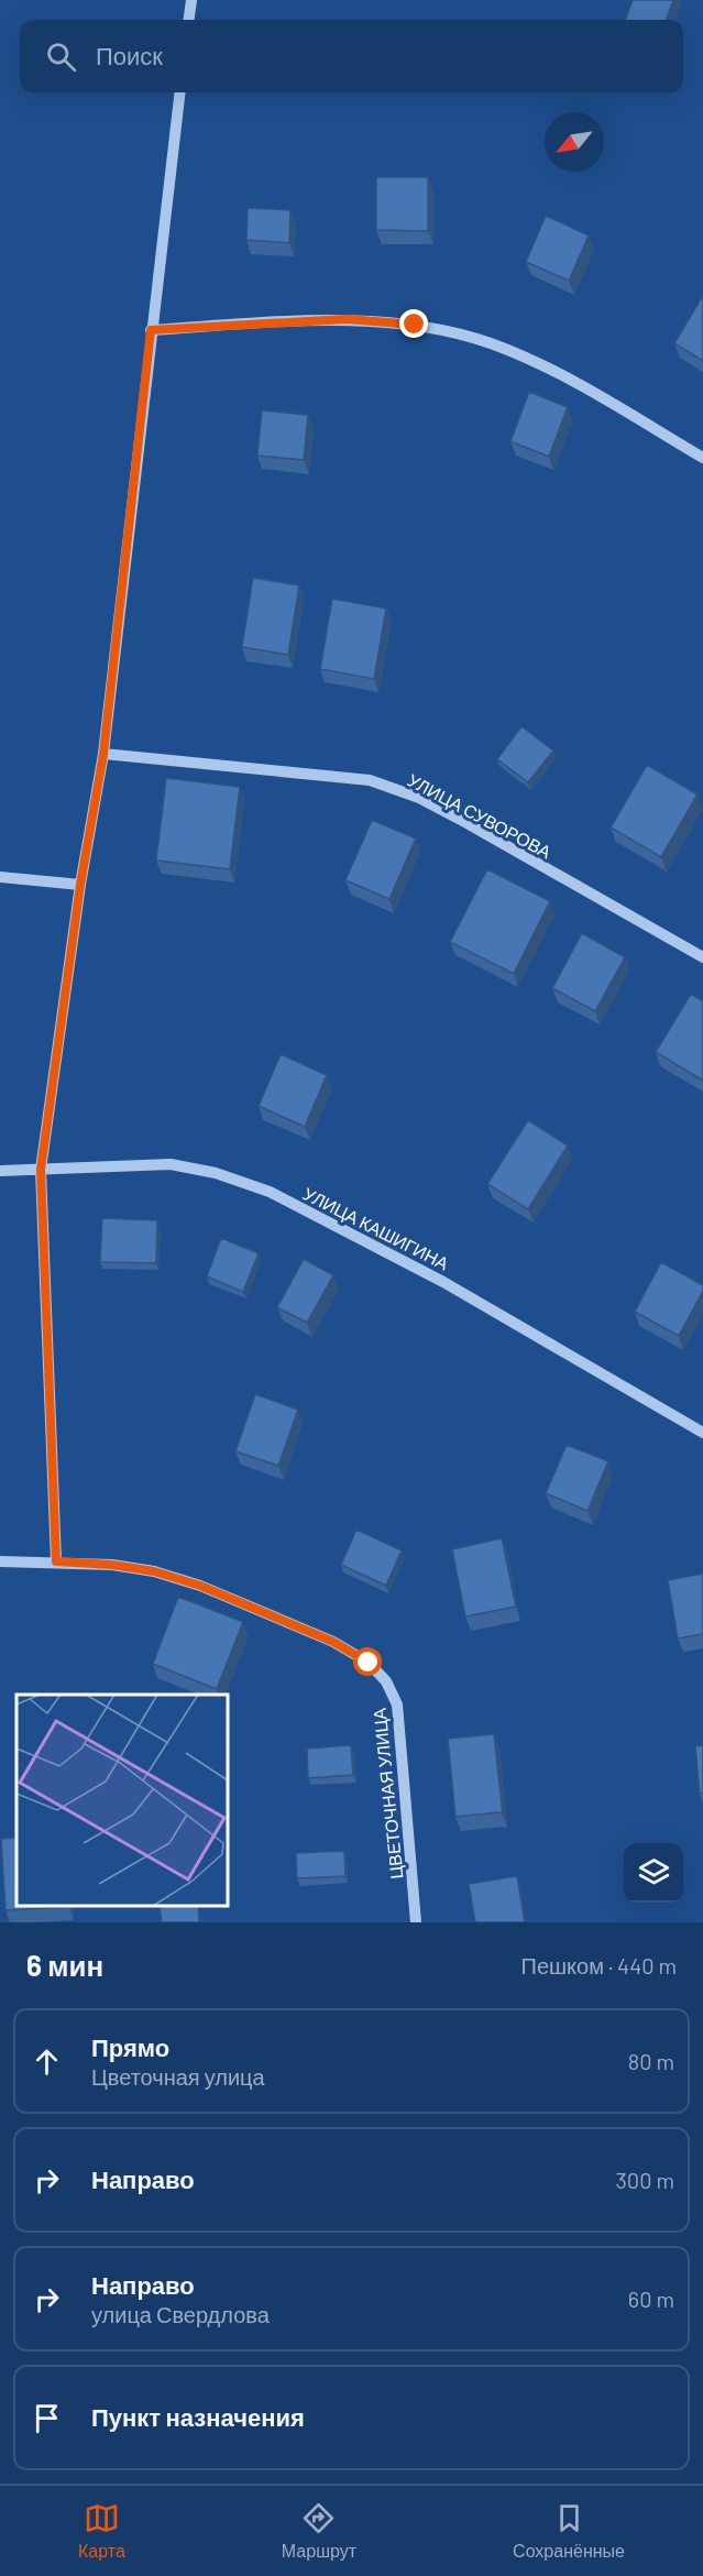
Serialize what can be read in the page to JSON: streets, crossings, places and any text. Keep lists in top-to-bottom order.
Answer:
{
  "streets": {
    "street": ["УЛИЦА СУВОРОВА", "УЛИЦА КАШИГИНА", "ЦВЕТОЧНАЯ УЛИЦА"]
  },
  "north": "bottom left",
  "page": {
    "search": "Поиск",
    "heading": ["6 мин", "Пешком · 440 m"],
    "list": [
      ["Прямо", "Цветочная улица", "80 m"],
      ["Направо", "300 m"],
      ["Направо", "улица Свердлова", "60 m"],
      "Пункт назначения"
    ],
    "nav": ["Карта", "Маршрут", "Сохранённые"]
  }
}
